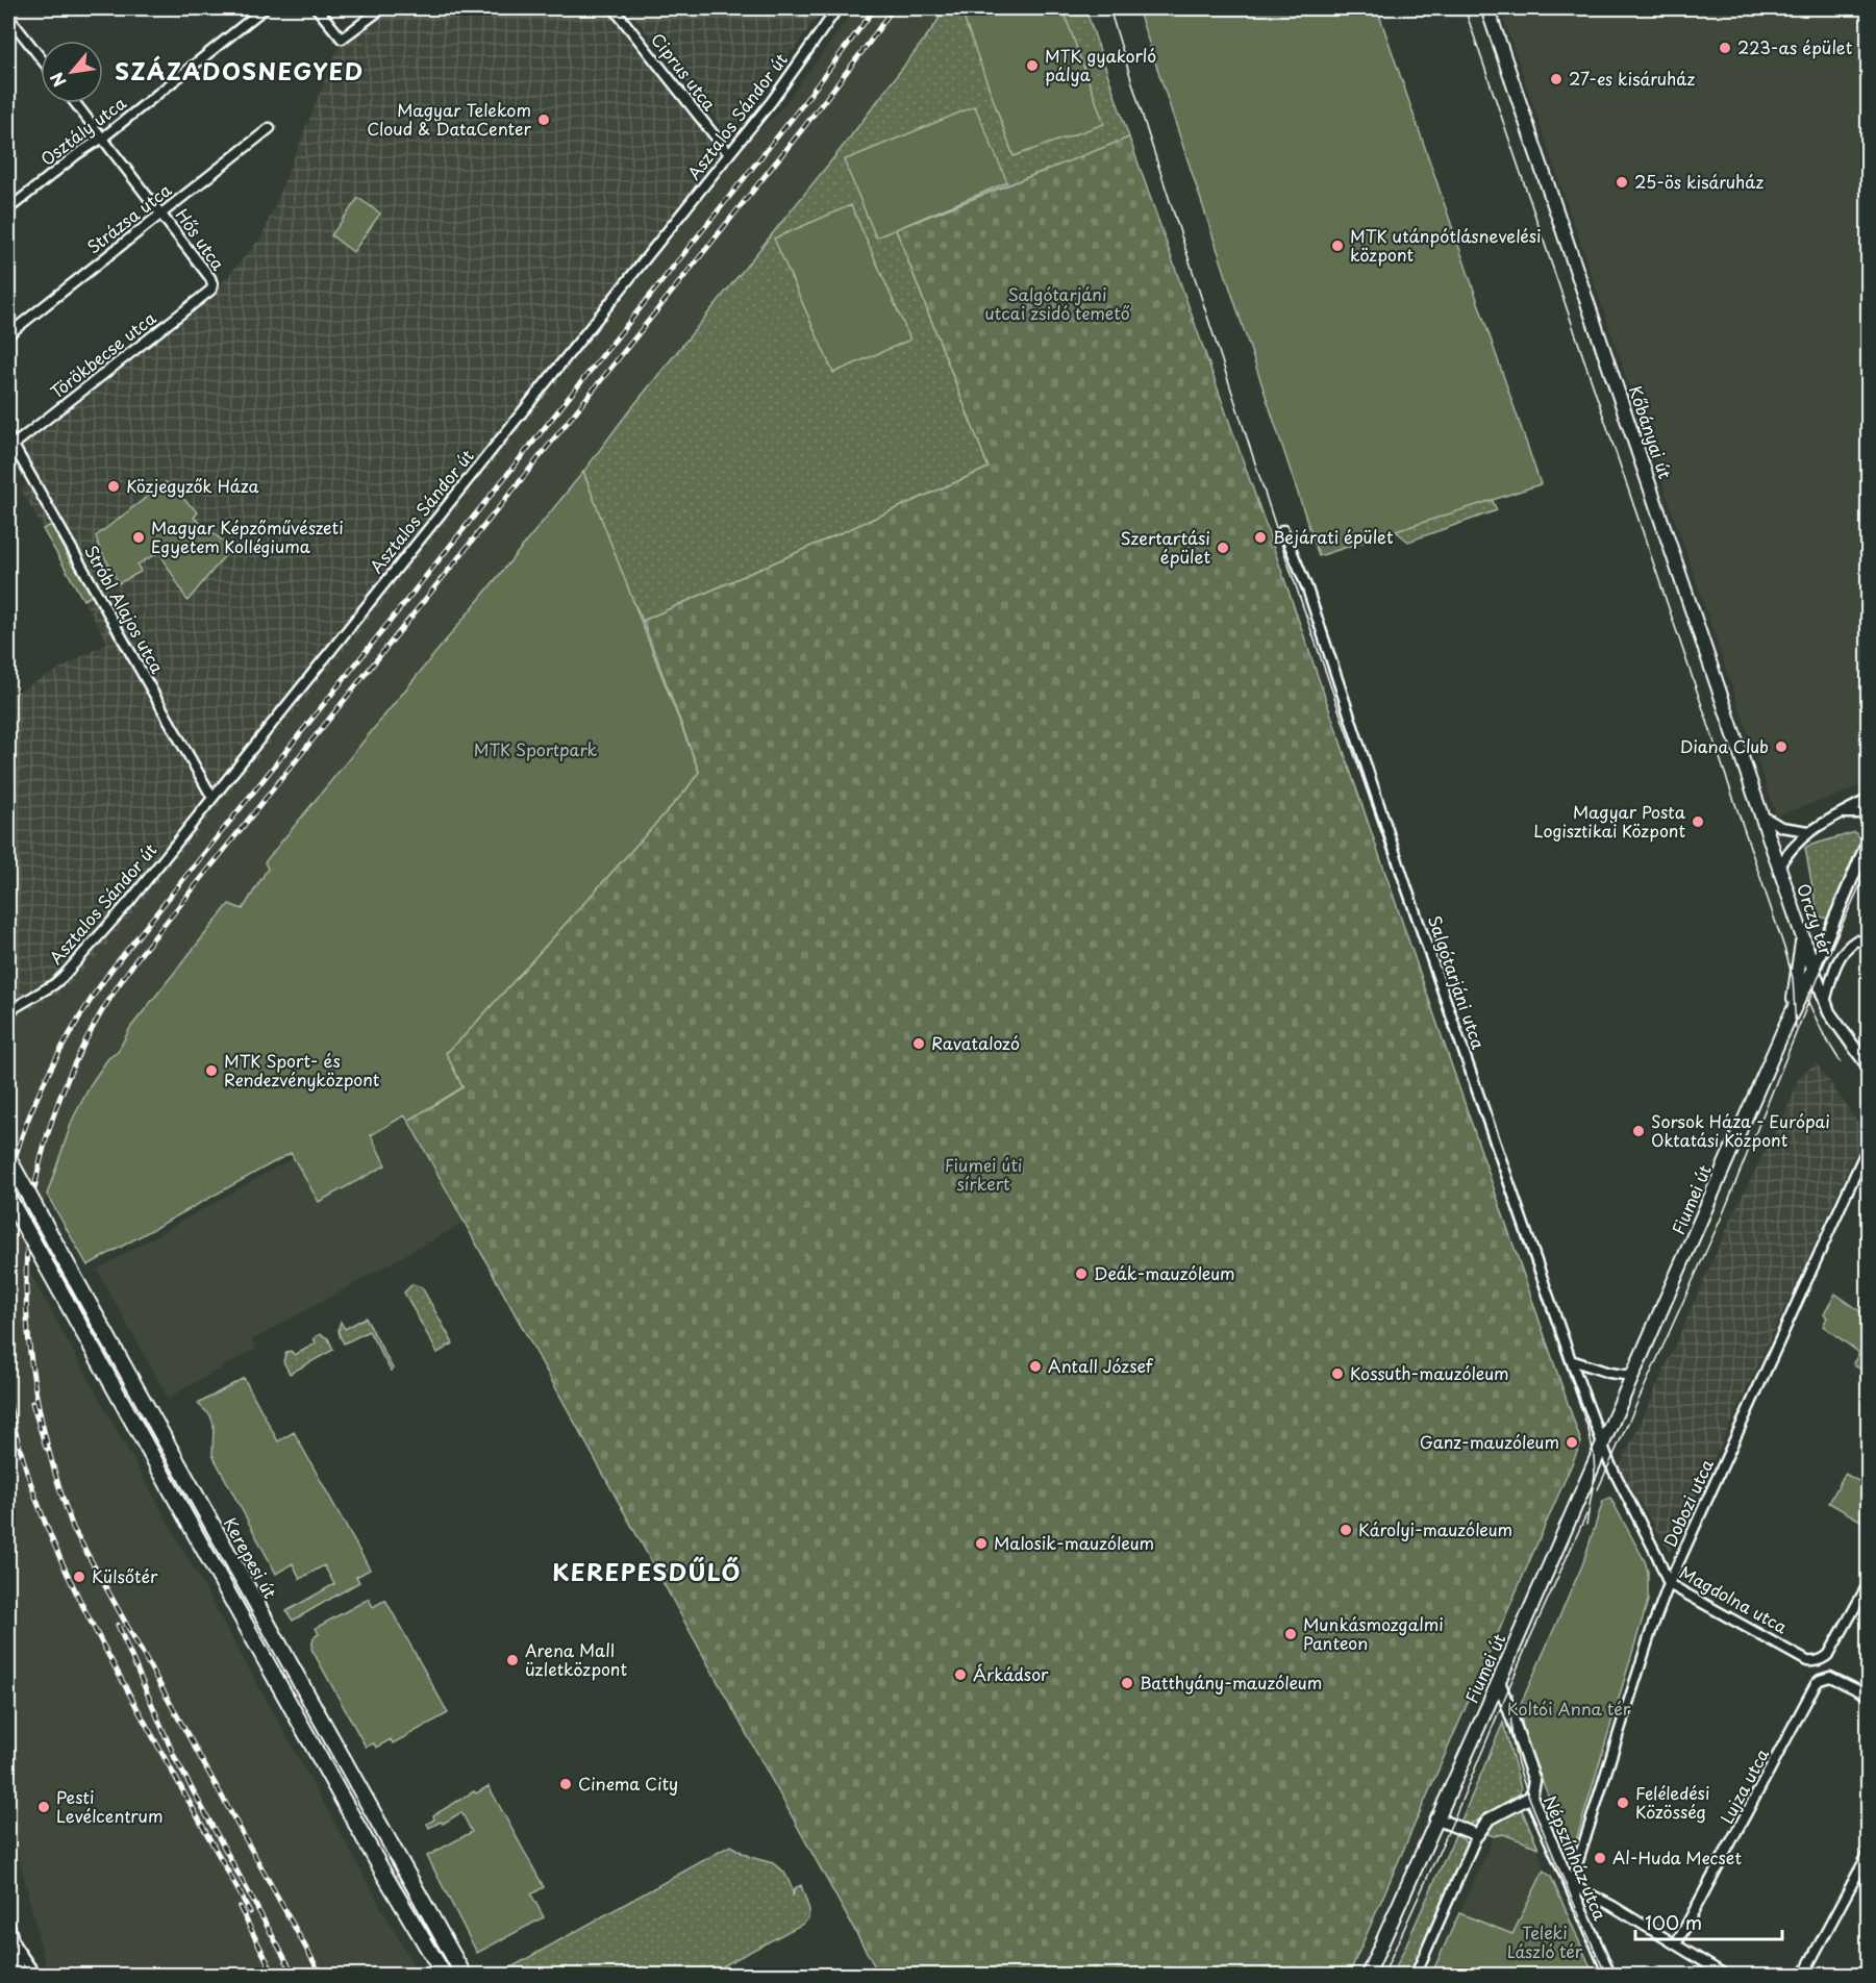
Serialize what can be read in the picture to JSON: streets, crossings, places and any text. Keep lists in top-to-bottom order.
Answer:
{
  "streets": {
    "main road": [
      "Kőbányai út",
      "Orczy tér",
      "Fiumei út",
      "Kerepesi út"
    ],
    "street": [
      "Ciprus utca",
      "Asztalos Sándor út",
      "Osztály utca",
      "Strázsa utca",
      "Hős utca",
      "Törökbecse utca",
      "Stróbl Alajos utca",
      "Salgótarjáni utca",
      "Dobozi utca",
      "Magdolna utca",
      "Lujza utca",
      "Népszínház utca"
    ]
  },
  "crossings": [
    ["Ciprus utca", "Asztalos Sándor út"],
    ["Asztalos Sándor út", "Stróbl Alajos utca"],
    ["Osztály utca", "Hős utca"],
    ["Strázsa utca", "Hős utca"],
    ["Hős utca", "Törökbecse utca"],
    ["Törökbecse utca", "Stróbl Alajos utca"],
    ["Kőbányai út", "Orczy tér"],
    ["Orczy tér", "Fiumei út"],
    ["Salgótarjáni utca", "Fiumei út"],
    ["Salgótarjáni utca", "Magdolna utca"],
    ["Fiumei út", "Magdolna utca"],
    ["Fiumei út", "Népszínház utca"],
    ["Dobozi utca", "Magdolna utca"],
    ["Dobozi utca", "Népszínház utca"]
  ],
  "districts": ["SZÁZADOSNEGYED", "KEREPESDŰLŐ"],
  "parks": [
    "Salgótarjáni utcai zsidó temető",
    "MTK Sportpark",
    "Fiumei úti sírkert",
    "Koltói Anna tér",
    "Teleki László tér"
  ],
  "places": [
    "223-as épület",
    "MTK gyakorló pálya",
    "27-es kisáruház",
    "Magyar Telekom Cloud & DataCenter",
    "25-ös kisáruház",
    "MTK utánpótlásnevelési központ",
    "Közjegyzők Háza",
    "Magyar Képzőművészeti Egyetem Kollégiuma",
    "Bejárati épület",
    "Szertartási épület",
    "Diana Club",
    "Magyar Posta Logisztikai Központ",
    "Ravatalozó",
    "MTK Sport- és Rendezvényközpont",
    "Sorsok Háza - Európai Oktatási Központ",
    "Deák-mauzóleum",
    "Antall József",
    "Kossuth-mauzóleum",
    "Ganz-mauzóleum",
    "Károlyi-mauzóleum",
    "Malosik-mauzóleum",
    "Külsőtér",
    "Munkásmozgalmi Panteon",
    "Arena Mall üzletközpont",
    "Árkádsor",
    "Batthyány-mauzóleum",
    "Cinema City",
    "Feléledési Közösség",
    "Pesti Levélcentrum",
    "Al-Huda Mecset"
  ],
  "scale_bar": "100 m",
  "north": "bottom left"
}
